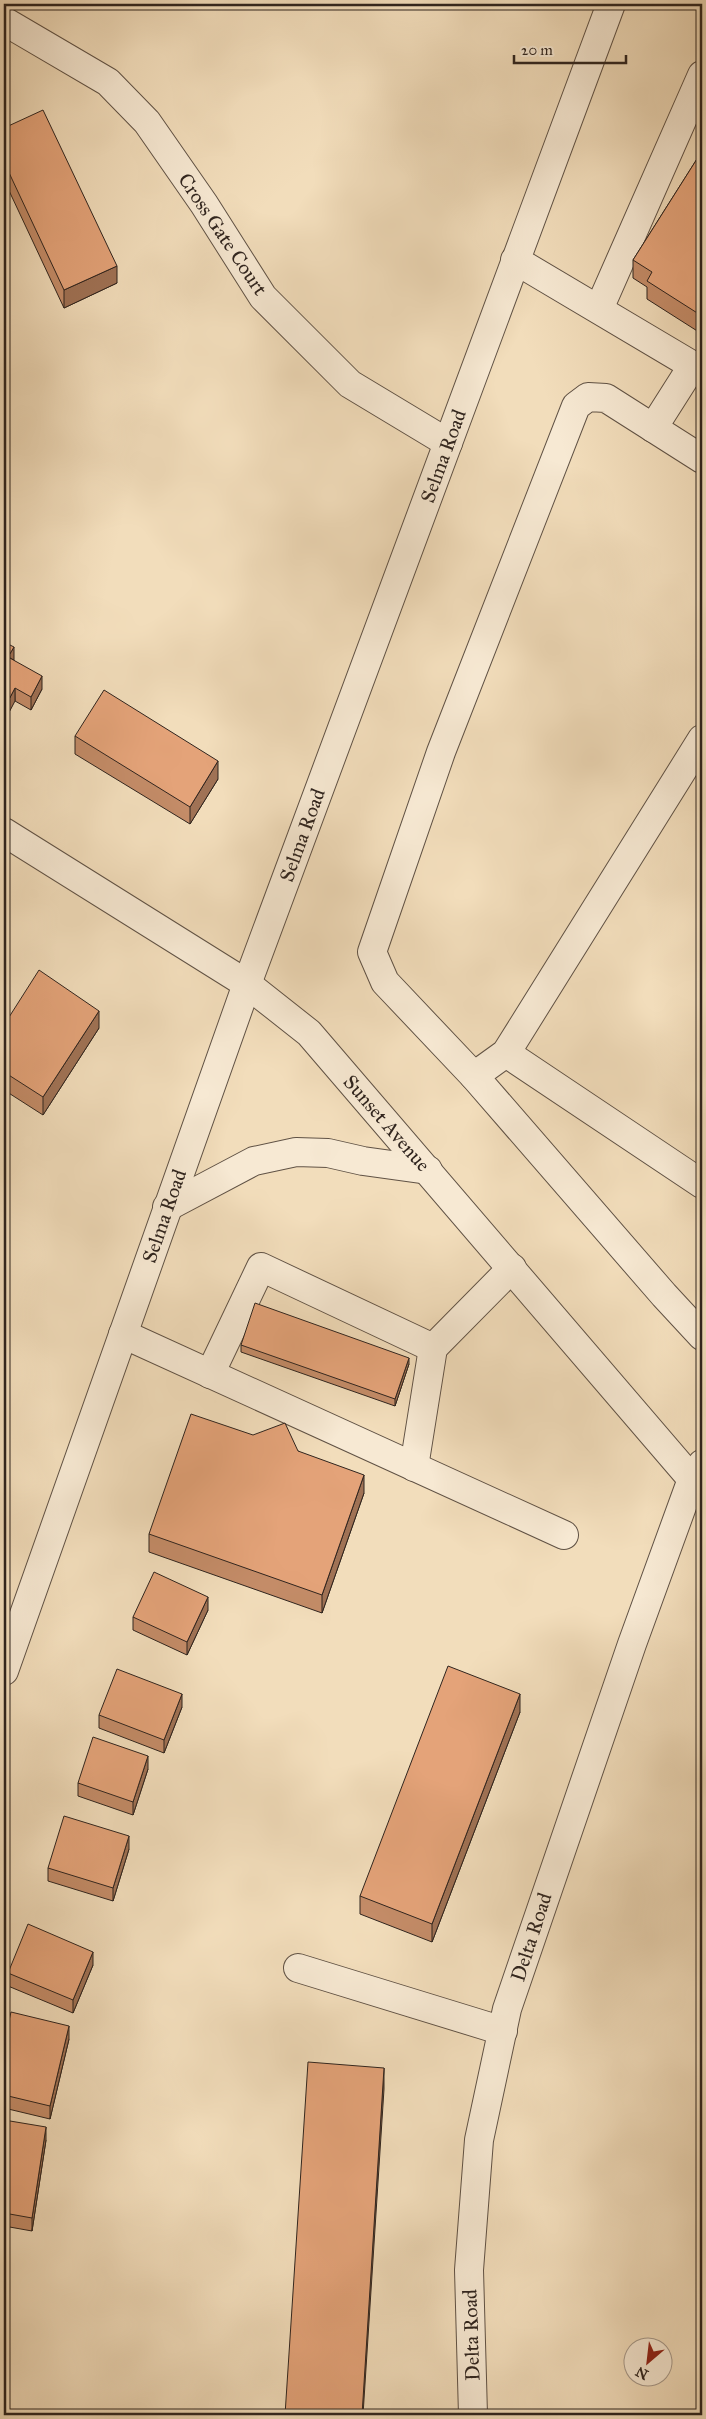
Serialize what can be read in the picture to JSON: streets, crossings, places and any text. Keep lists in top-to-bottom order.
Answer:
{
  "streets": {
    "street": [
      "Cross Gate Court",
      "Selma Road",
      "Sunset Avenue",
      "Delta Road"
    ]
  },
  "crossings": [
    ["Cross Gate Court", "Selma Road"],
    ["Selma Road", "Sunset Avenue"],
    ["Sunset Avenue", "Delta Road"]
  ],
  "scale_bar": "20 m",
  "north": "bottom left"
}
